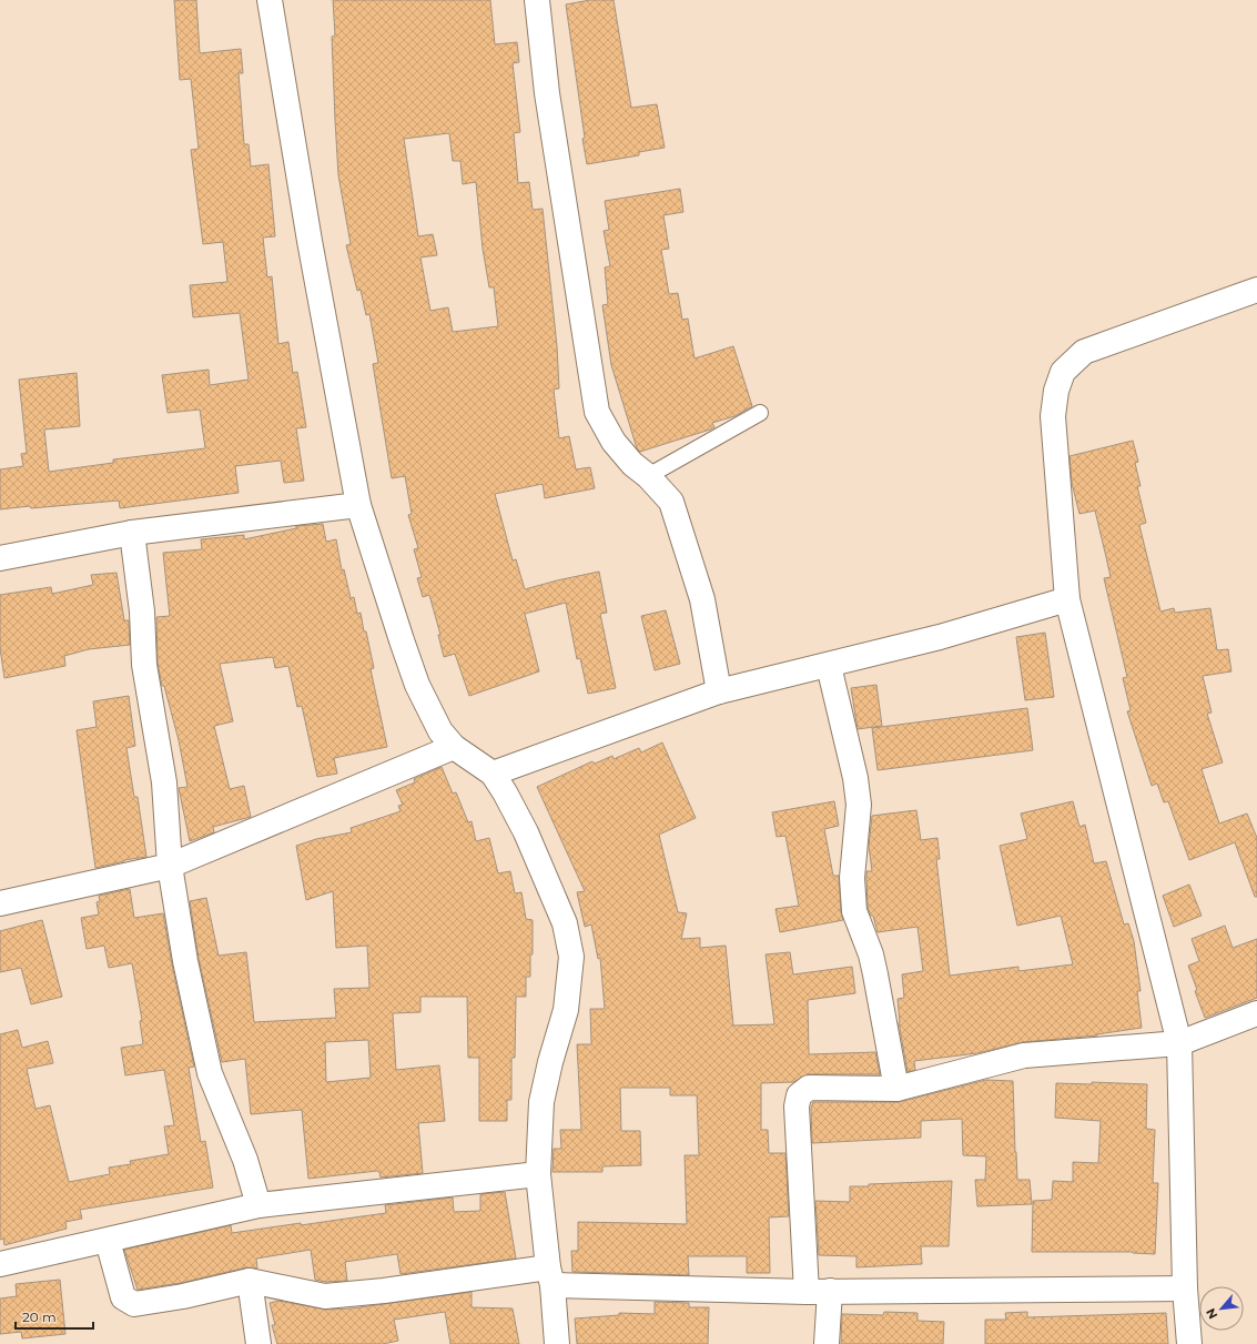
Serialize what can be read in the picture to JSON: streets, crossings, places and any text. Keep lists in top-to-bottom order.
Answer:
{
  "scale_bar": "20 m",
  "north": "bottom left"
}
